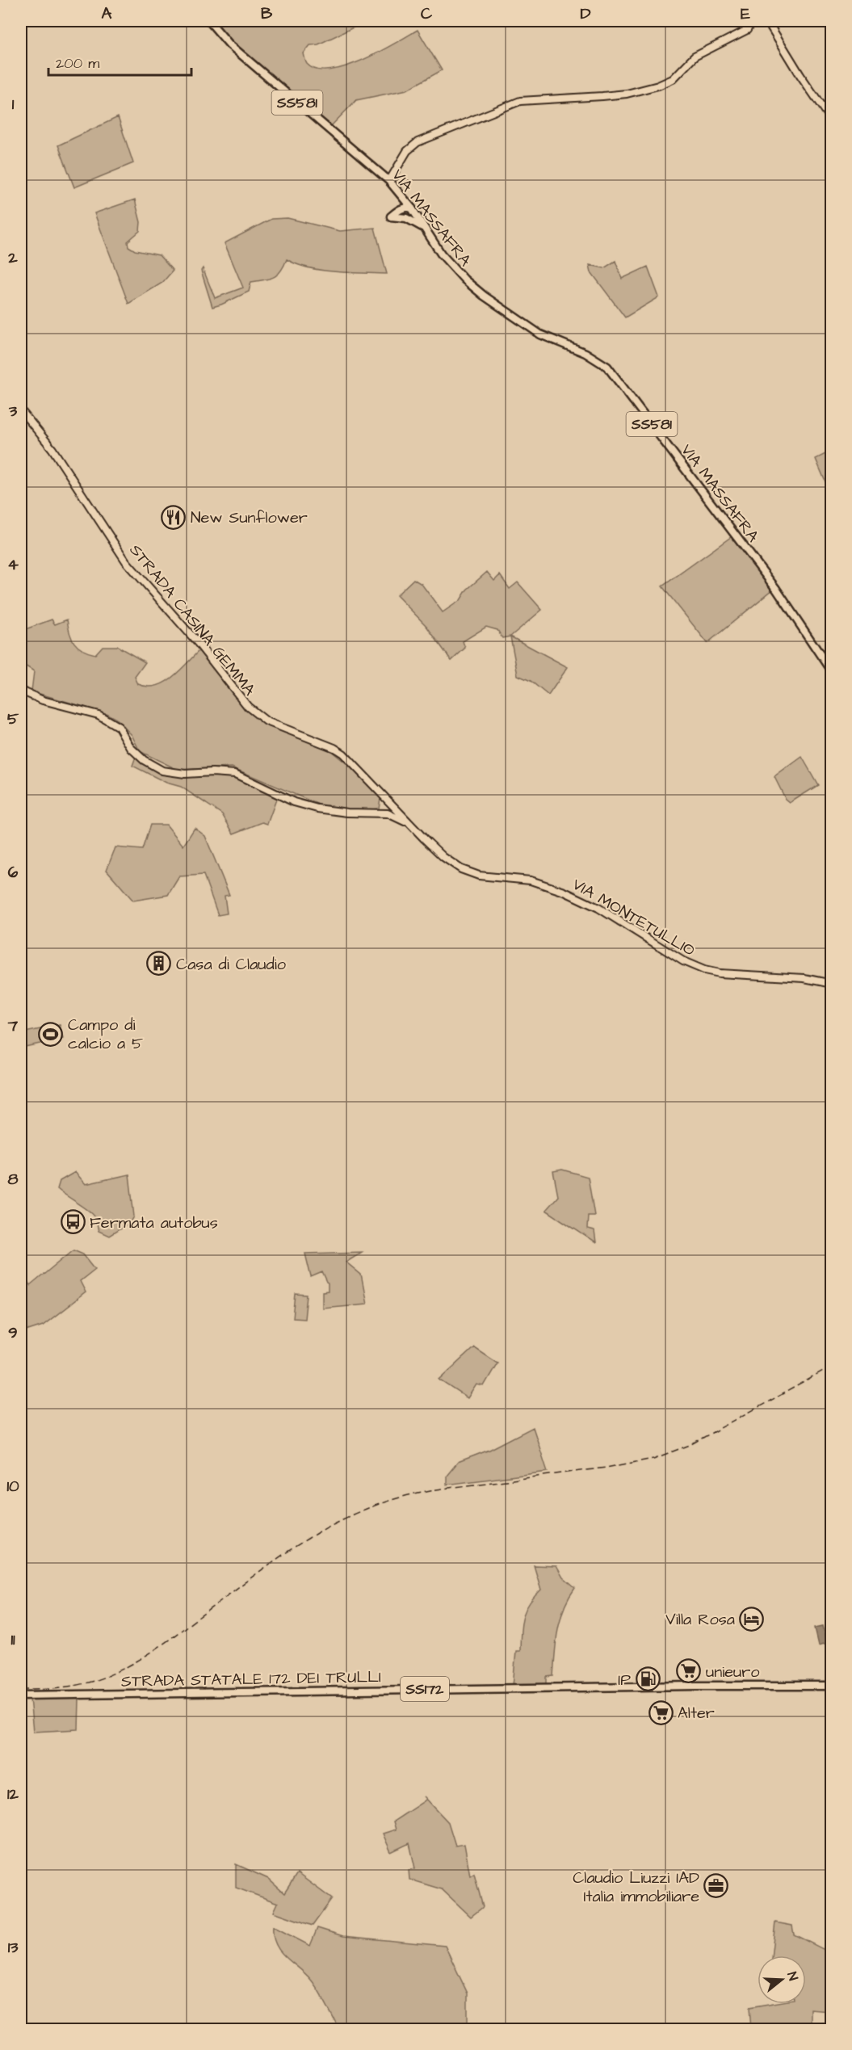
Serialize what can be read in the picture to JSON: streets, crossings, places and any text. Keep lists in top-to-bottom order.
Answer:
{
  "streets": {
    "main road": [
      "SS581",
      "VIA MASSAFRA",
      "STRADA STATALE 172 DEI TRULLI",
      "SS172"
    ],
    "street": ["STRADA CASINA GEMMA", "VIA MONTETULLIO"]
  },
  "crossings": [
    ["STRADA CASINA GEMMA", "VIA MONTETULLIO"]
  ],
  "places": {
    "restaurant": ["New Sunflower"],
    "building": ["Casa di Claudio"],
    "sports": ["Campo di calcio a 5"],
    "bus stop": ["Fermata autobus"],
    "hotel": ["Villa Rosa"],
    "supermarket": ["unieuro", "Alter"],
    "fuel station": ["IP"],
    "office": ["Claudio Liuzzi IAD Italia immobiliare"]
  },
  "scale_bar": "200 m",
  "north": "right",
  "grid": {
    "columns": [
      "A",
      "B",
      "C",
      "D",
      "E"
    ],
    "rows": [
      "1",
      "2",
      "3",
      "4",
      "5",
      "6",
      "7",
      "8",
      "9",
      "10",
      "11",
      "12",
      "13"
    ]
  }
}
